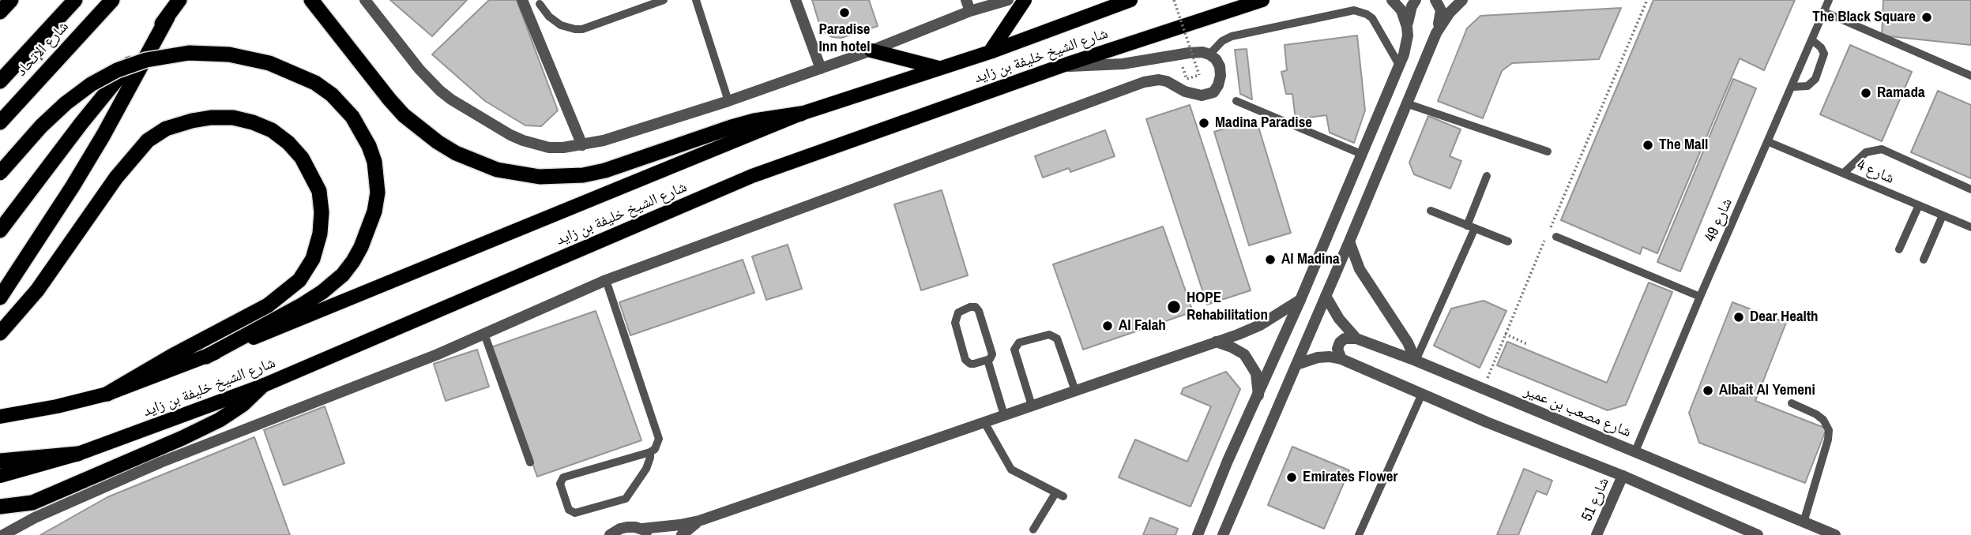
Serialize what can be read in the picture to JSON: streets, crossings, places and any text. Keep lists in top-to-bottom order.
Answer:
{
  "streets": {
    "highway": ["شارع الإتحاد"],
    "main road": ["شارع الشيخ خليفة بن زايد"],
    "street": ["شارع مصعب بن عمير", "شارع 51"],
    "lane": ["شارع 4", "شارع 49"]
  },
  "crossings": [
    ["شارع 4", "شارع 49"],
    ["شارع 49", "شارع مصعب بن عمير"]
  ],
  "places": [
    "Paradise Inn hotel",
    "The Black Square",
    "Ramada",
    "Madina Paradise",
    "The Mall",
    "Al Madina",
    "HOPE Rehabilitation",
    "Dear Health",
    "Al Falah",
    "Albait Al Yemeni",
    "Emirates Flower"
  ]
}
